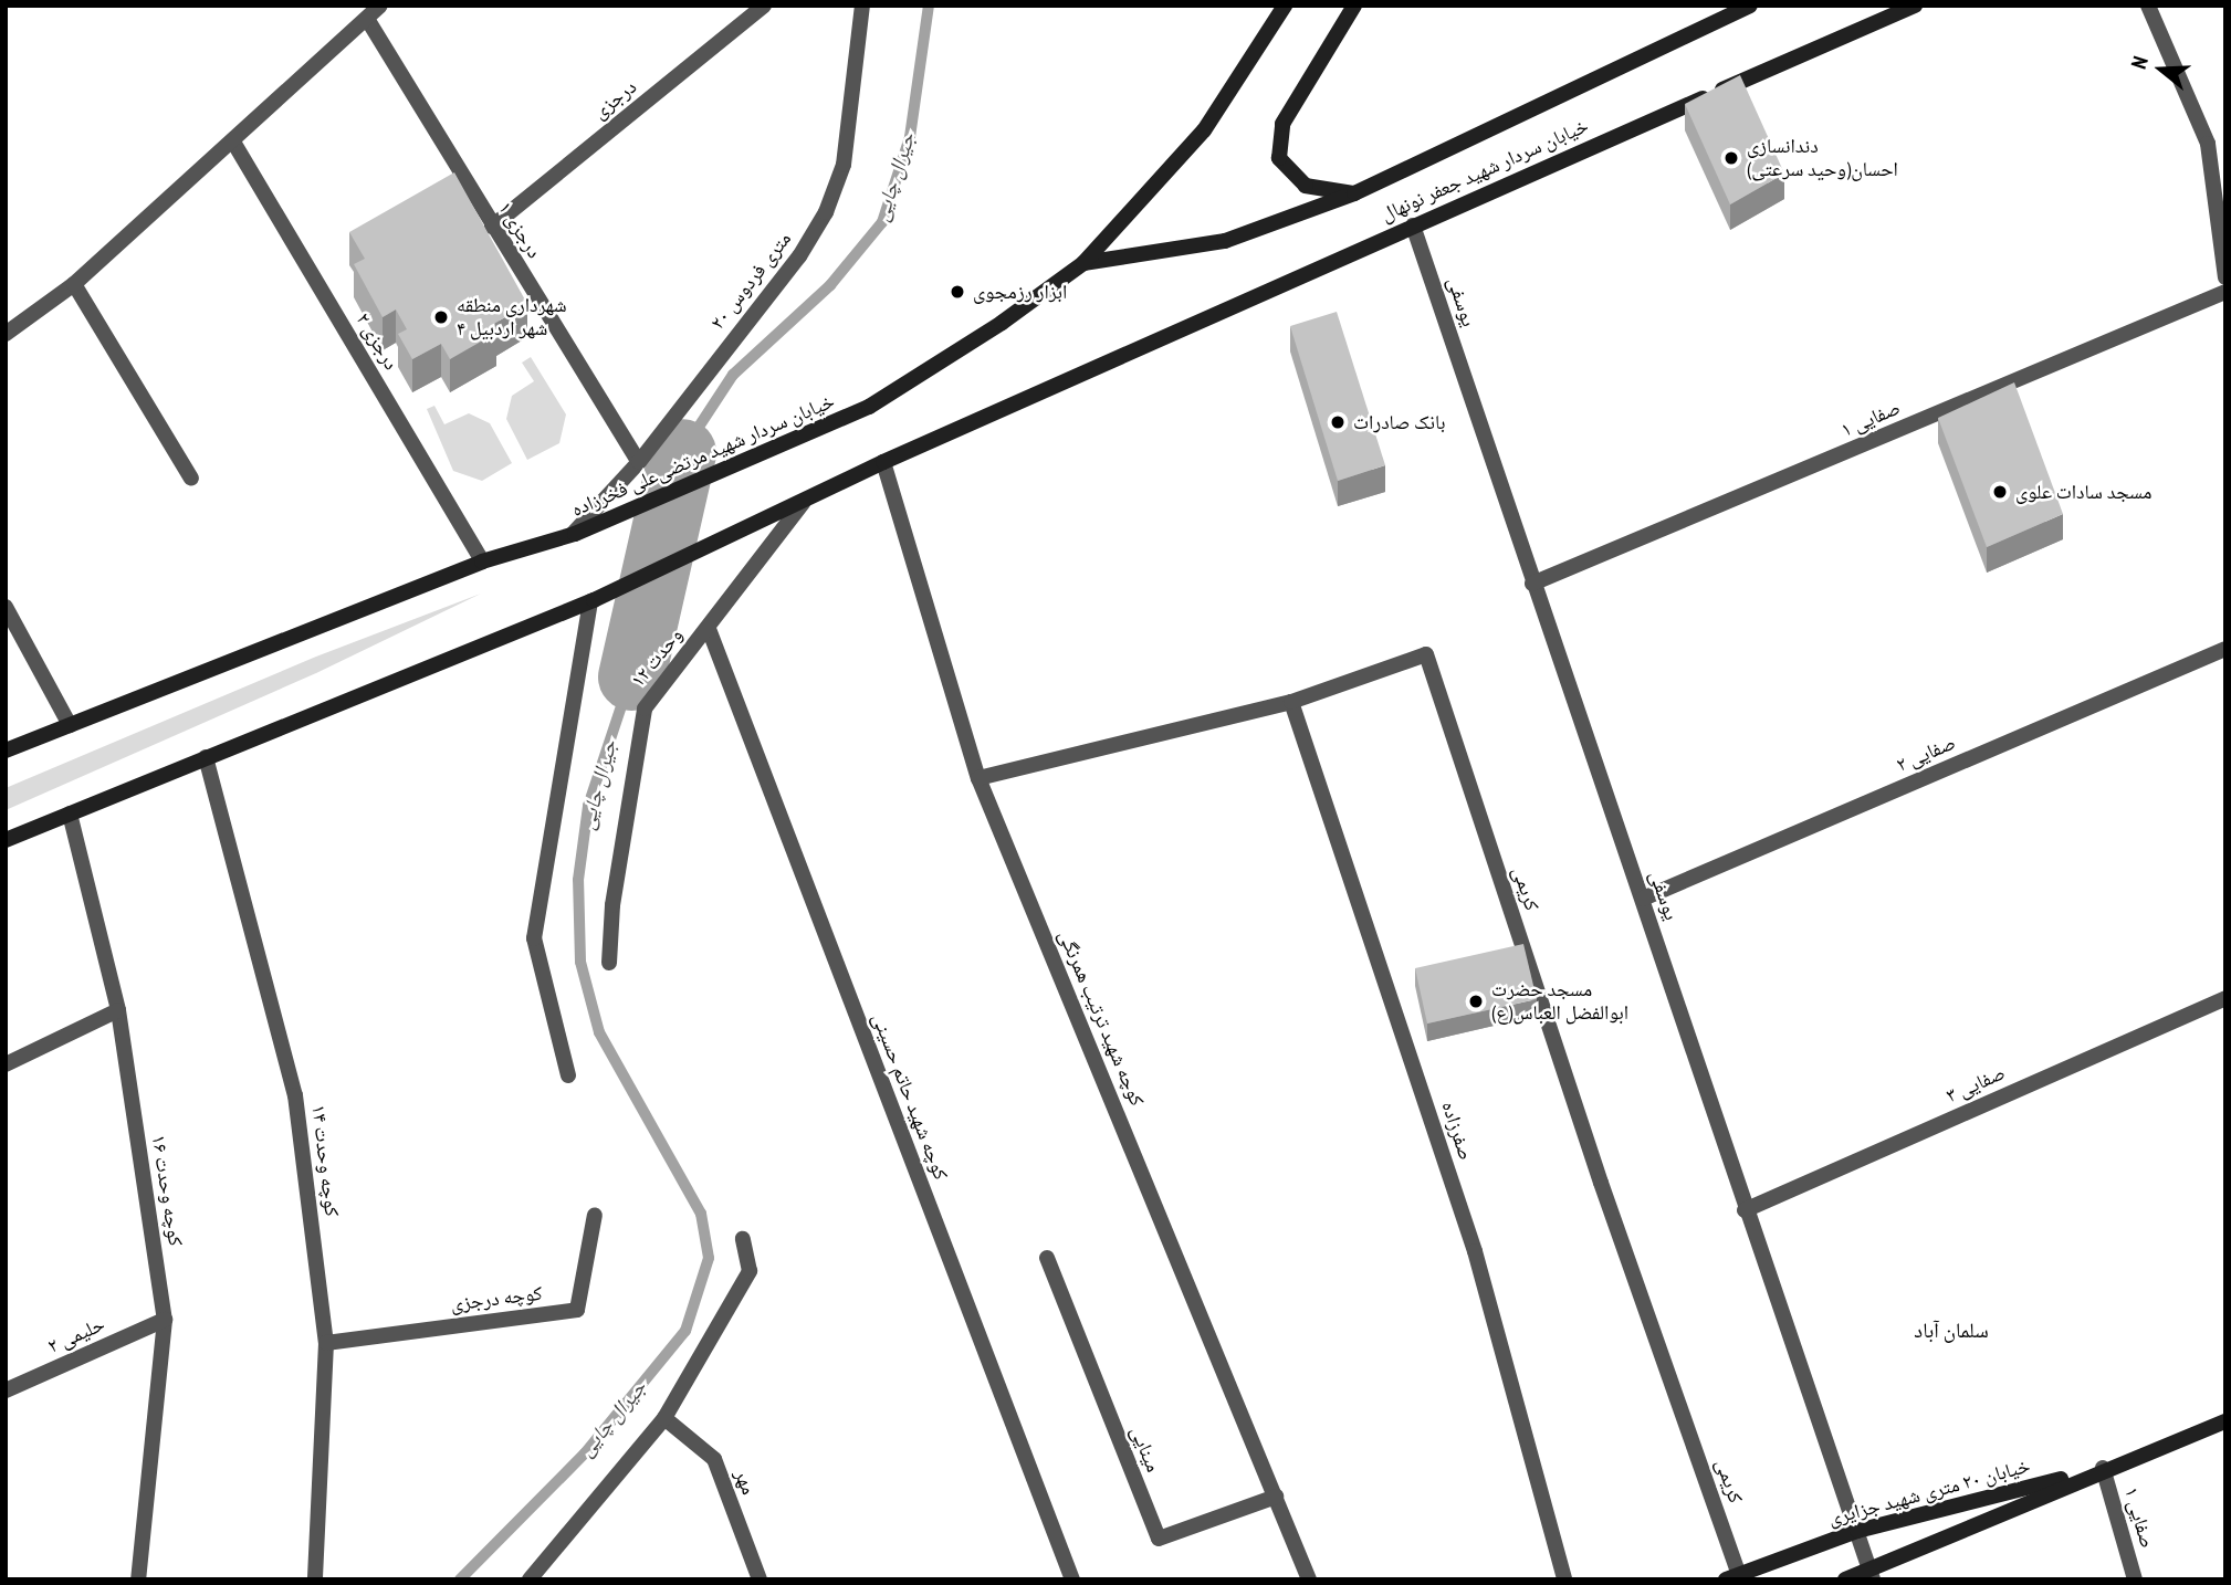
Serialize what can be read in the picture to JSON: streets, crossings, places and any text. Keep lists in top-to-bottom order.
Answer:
{
  "streets": {
    "main road": ["خیابان سردار شهید جعفر نونهال", "خیابان سردار شهید مرتضی‌علی فخرزاده", "خیابان ۲۰ متری شهید جزایری"],
    "street": [
      "درجزی",
      "درجزی ۱",
      "۲۰ متری فردوس",
      "یوسفی",
      "درجزی ۲",
      "صفایی ۱",
      "وحدت ۱۲",
      "صفایی ۲",
      "کریمی",
      "کوچه شهید ترتیب همرنگی",
      "صفایی ۳",
      "کوچه شهید حاتم حسینی",
      "صفرزاده",
      "کوچه وحدت ۱۴",
      "کوچه وحدت ۱۶",
      "کوچه درجزی",
      "حلیمی ۲",
      "مینایی",
      "مهر"
    ]
  },
  "crossings": [
    ["درجزی", "درجزی ۱"],
    ["خیابان سردار شهید جعفر نونهال", "یوسفی"],
    ["خیابان سردار شهید جعفر نونهال", "خیابان سردار شهید مرتضی‌علی فخرزاده"],
    ["خیابان سردار شهید جعفر نونهال", "کوچه شهید ترتیب همرنگی"],
    ["درجزی ۱", "۲۰ متری فردوس"],
    ["۲۰ متری فردوس", "خیابان سردار شهید مرتضی‌علی فخرزاده"],
    ["یوسفی", "صفایی ۱"],
    ["یوسفی", "صفایی ۲"],
    ["یوسفی", "صفایی ۳"],
    ["یوسفی", "خیابان ۲۰ متری شهید جزایری"],
    ["درجزی ۲", "خیابان سردار شهید مرتضی‌علی فخرزاده"],
    ["صفایی ۱", "خیابان ۲۰ متری شهید جزایری"],
    ["وحدت ۱۲", "کوچه شهید حاتم حسینی"],
    ["کریمی", "کوچه شهید ترتیب همرنگی"],
    ["کریمی", "صفرزاده"],
    ["کریمی", "خیابان ۲۰ متری شهید جزایری"],
    ["کوچه شهید ترتیب همرنگی", "مینایی"],
    ["کوچه وحدت ۱۴", "کوچه درجزی"],
    ["کوچه وحدت ۱۶", "حلیمی ۲"]
  ],
  "districts": ["سلمان آباد"],
  "water": ["جیرال چایی"],
  "places": [
    "دندانسازی احسان(وحید سرعتی)",
    "ابزار رزمجوی",
    "شهرداری منطقه ۴ شهر اردبیل",
    "بانک صادرات",
    "مسجد سادات علوی",
    "مسجد حضرت ابوالفضل العباس(ع)"
  ],
  "north": "left"
}
